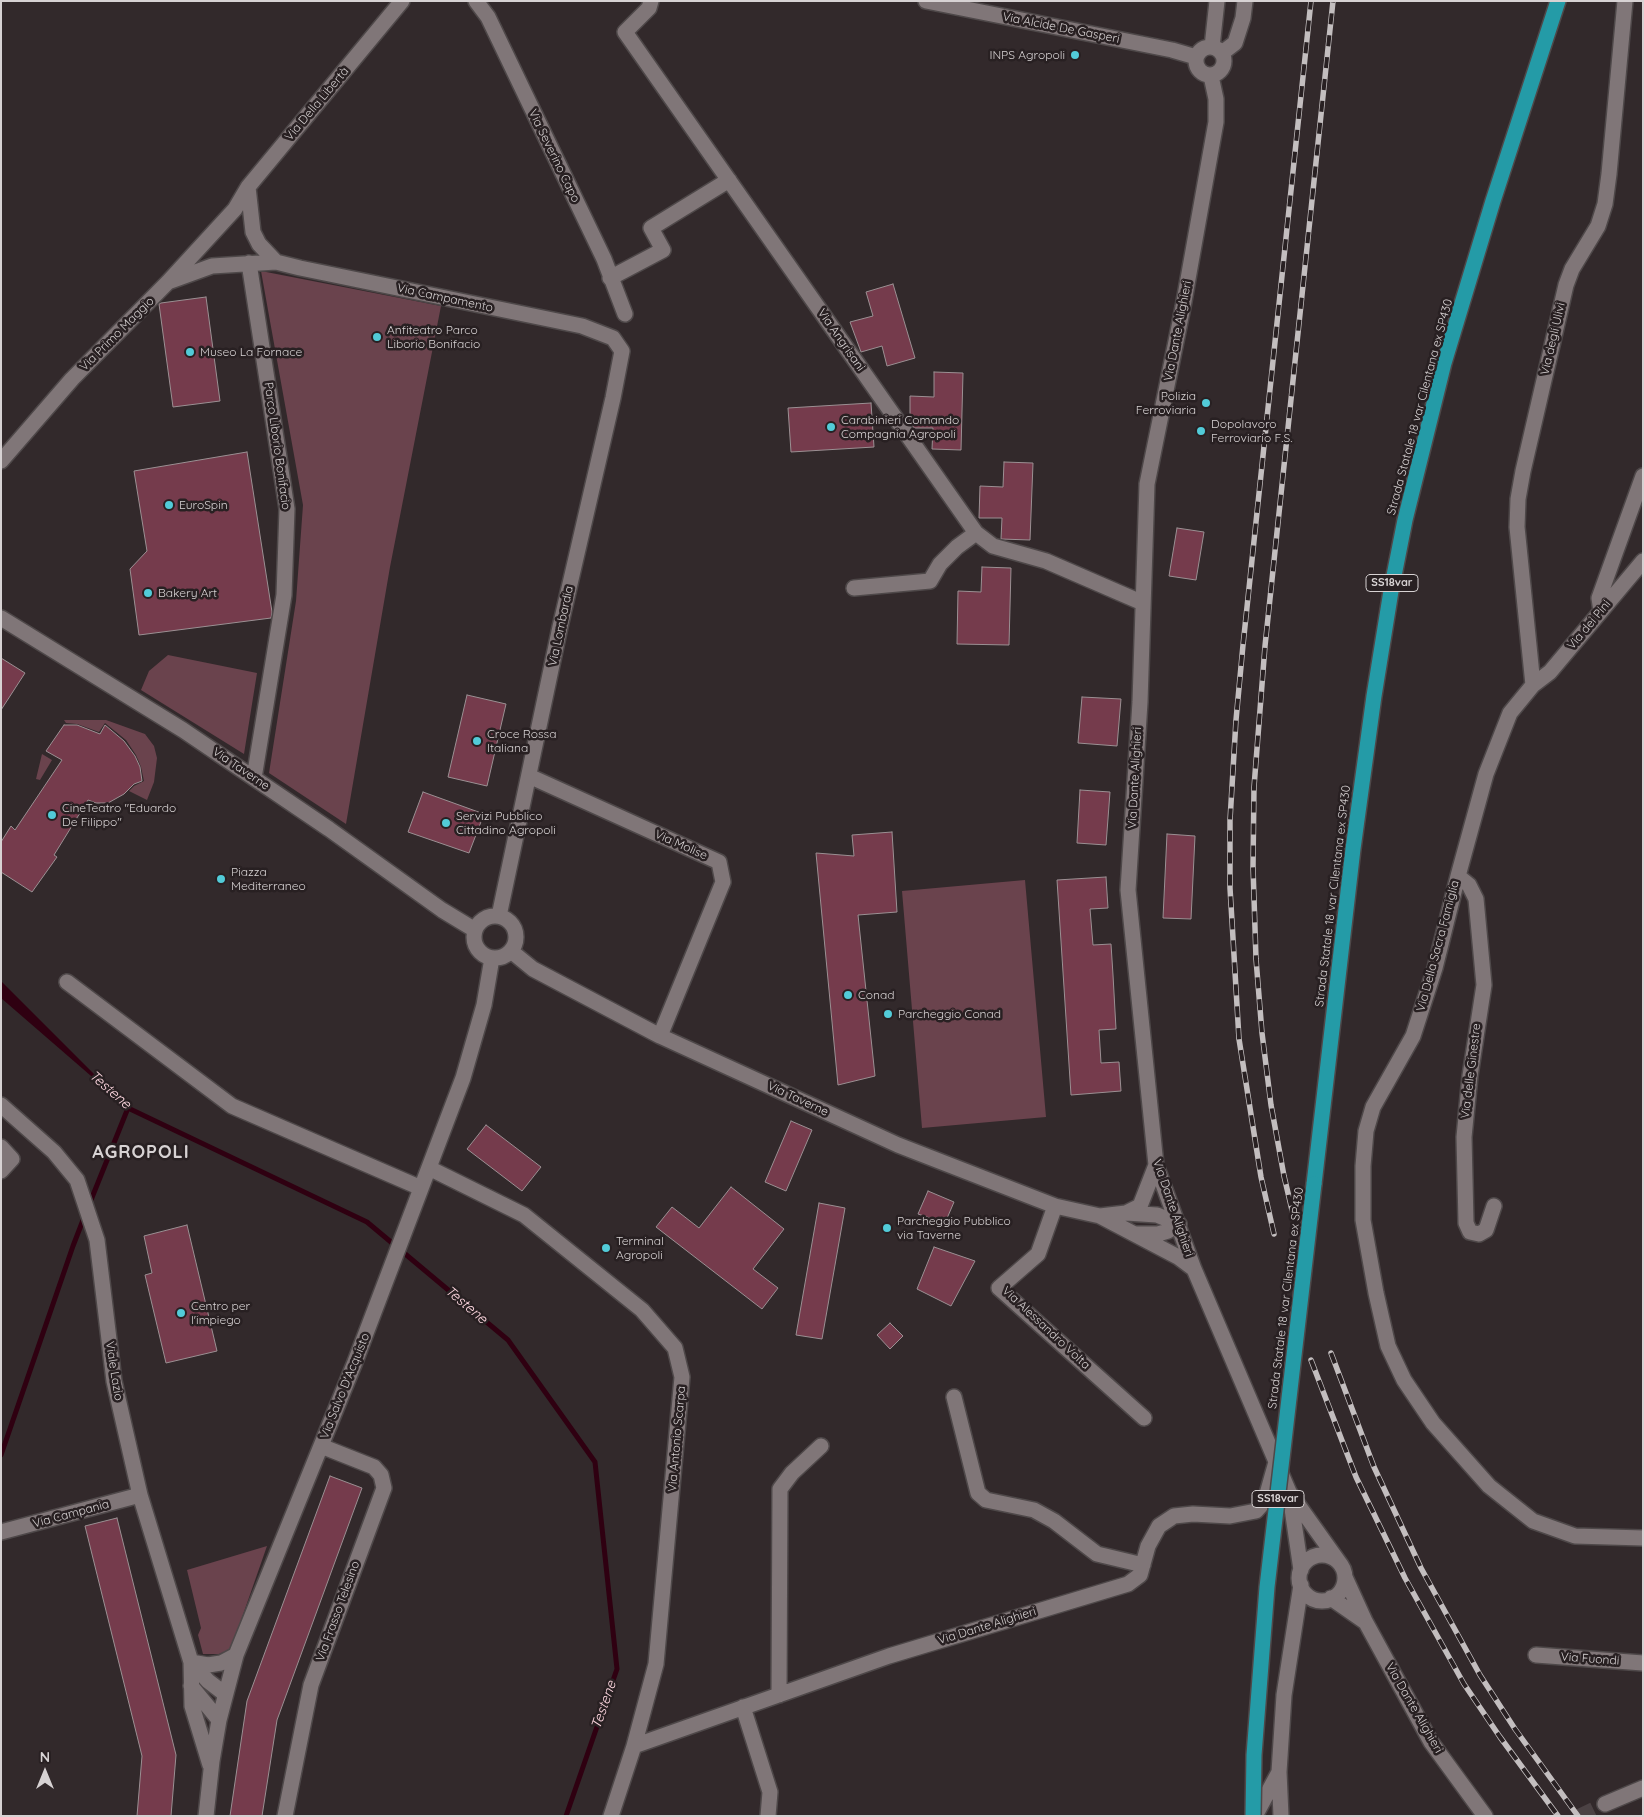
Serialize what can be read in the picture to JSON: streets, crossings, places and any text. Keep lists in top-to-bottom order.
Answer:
{
  "streets": {
    "highway": ["Strada Statale 18 var Cilentana ex SP430", "SS18var"],
    "street": [
      "Via Alcide De Gasperi",
      "Via Della Libertà",
      "Via Severino Capo",
      "Via Campamento",
      "Via Dante Alighieri",
      "Via Primo Maggio",
      "Via degli Ulivi",
      "Via Angrisani",
      "Parco Liborio Bonifacio",
      "Via dei Pini",
      "Via Lombardia",
      "Via Taverne",
      "Via Molise",
      "Via Della Sacra Famiglia",
      "Via delle Ginestre",
      "Via Alessandro Volta",
      "Viale Lazio",
      "Via Salvo D'Acquisto",
      "Via Antonio Scarpa",
      "Via Campania",
      "Via Frasso Telesino",
      "Via Fuondi"
    ]
  },
  "crossings": [
    ["Via Alcide De Gasperi", "Via Dante Alighieri"],
    ["Via Della Libertà", "Via Primo Maggio"],
    ["Via Campamento", "Via Primo Maggio"],
    ["Via Campamento", "Parco Liborio Bonifacio"],
    ["Via Campamento", "Via Lombardia"],
    ["Via Dante Alighieri", "Via Angrisani"],
    ["Via Dante Alighieri", "Via Taverne"],
    ["Via degli Ulivi", "Via dei Pini"],
    ["Via degli Ulivi", "Via Della Sacra Famiglia"],
    ["Parco Liborio Bonifacio", "Via Taverne"],
    ["Via dei Pini", "Via Della Sacra Famiglia"],
    ["Via Lombardia", "Via Taverne"],
    ["Via Lombardia", "Via Molise"],
    ["Via Lombardia", "Via Salvo D'Acquisto"],
    ["Via Taverne", "Via Molise"],
    ["Via Taverne", "Via Alessandro Volta"],
    ["Via Taverne", "Via Salvo D'Acquisto"],
    ["Via Della Sacra Famiglia", "Via delle Ginestre"],
    ["Viale Lazio", "Via Salvo D'Acquisto"],
    ["Viale Lazio", "Via Campania"],
    ["Via Salvo D'Acquisto", "Via Antonio Scarpa"],
    ["Via Salvo D'Acquisto", "Via Frasso Telesino"]
  ],
  "districts": ["AGROPOLI"],
  "water": ["Testene"],
  "places": [
    "INPS Agropoli",
    "Anfiteatro Parco Liborio Bonifacio",
    "Museo La Fornace",
    "Polizia Ferroviaria",
    "Carabinieri Comando Compagnia Agropoli",
    "Dopolavoro Ferroviario F.S.",
    "EuroSpin",
    "Bakery Art",
    "Croce Rossa Italiana",
    "CineTeatro \"Eduardo De Filippo\"",
    "Servizi Pubblico Cittadino Agropoli",
    "Piazza Mediterraneo",
    "Conad",
    "Parcheggio Conad",
    "Parcheggio Pubblico via Taverne",
    "Terminal Agropoli",
    "Centro per l'impiego"
  ],
  "north": "top"
}
